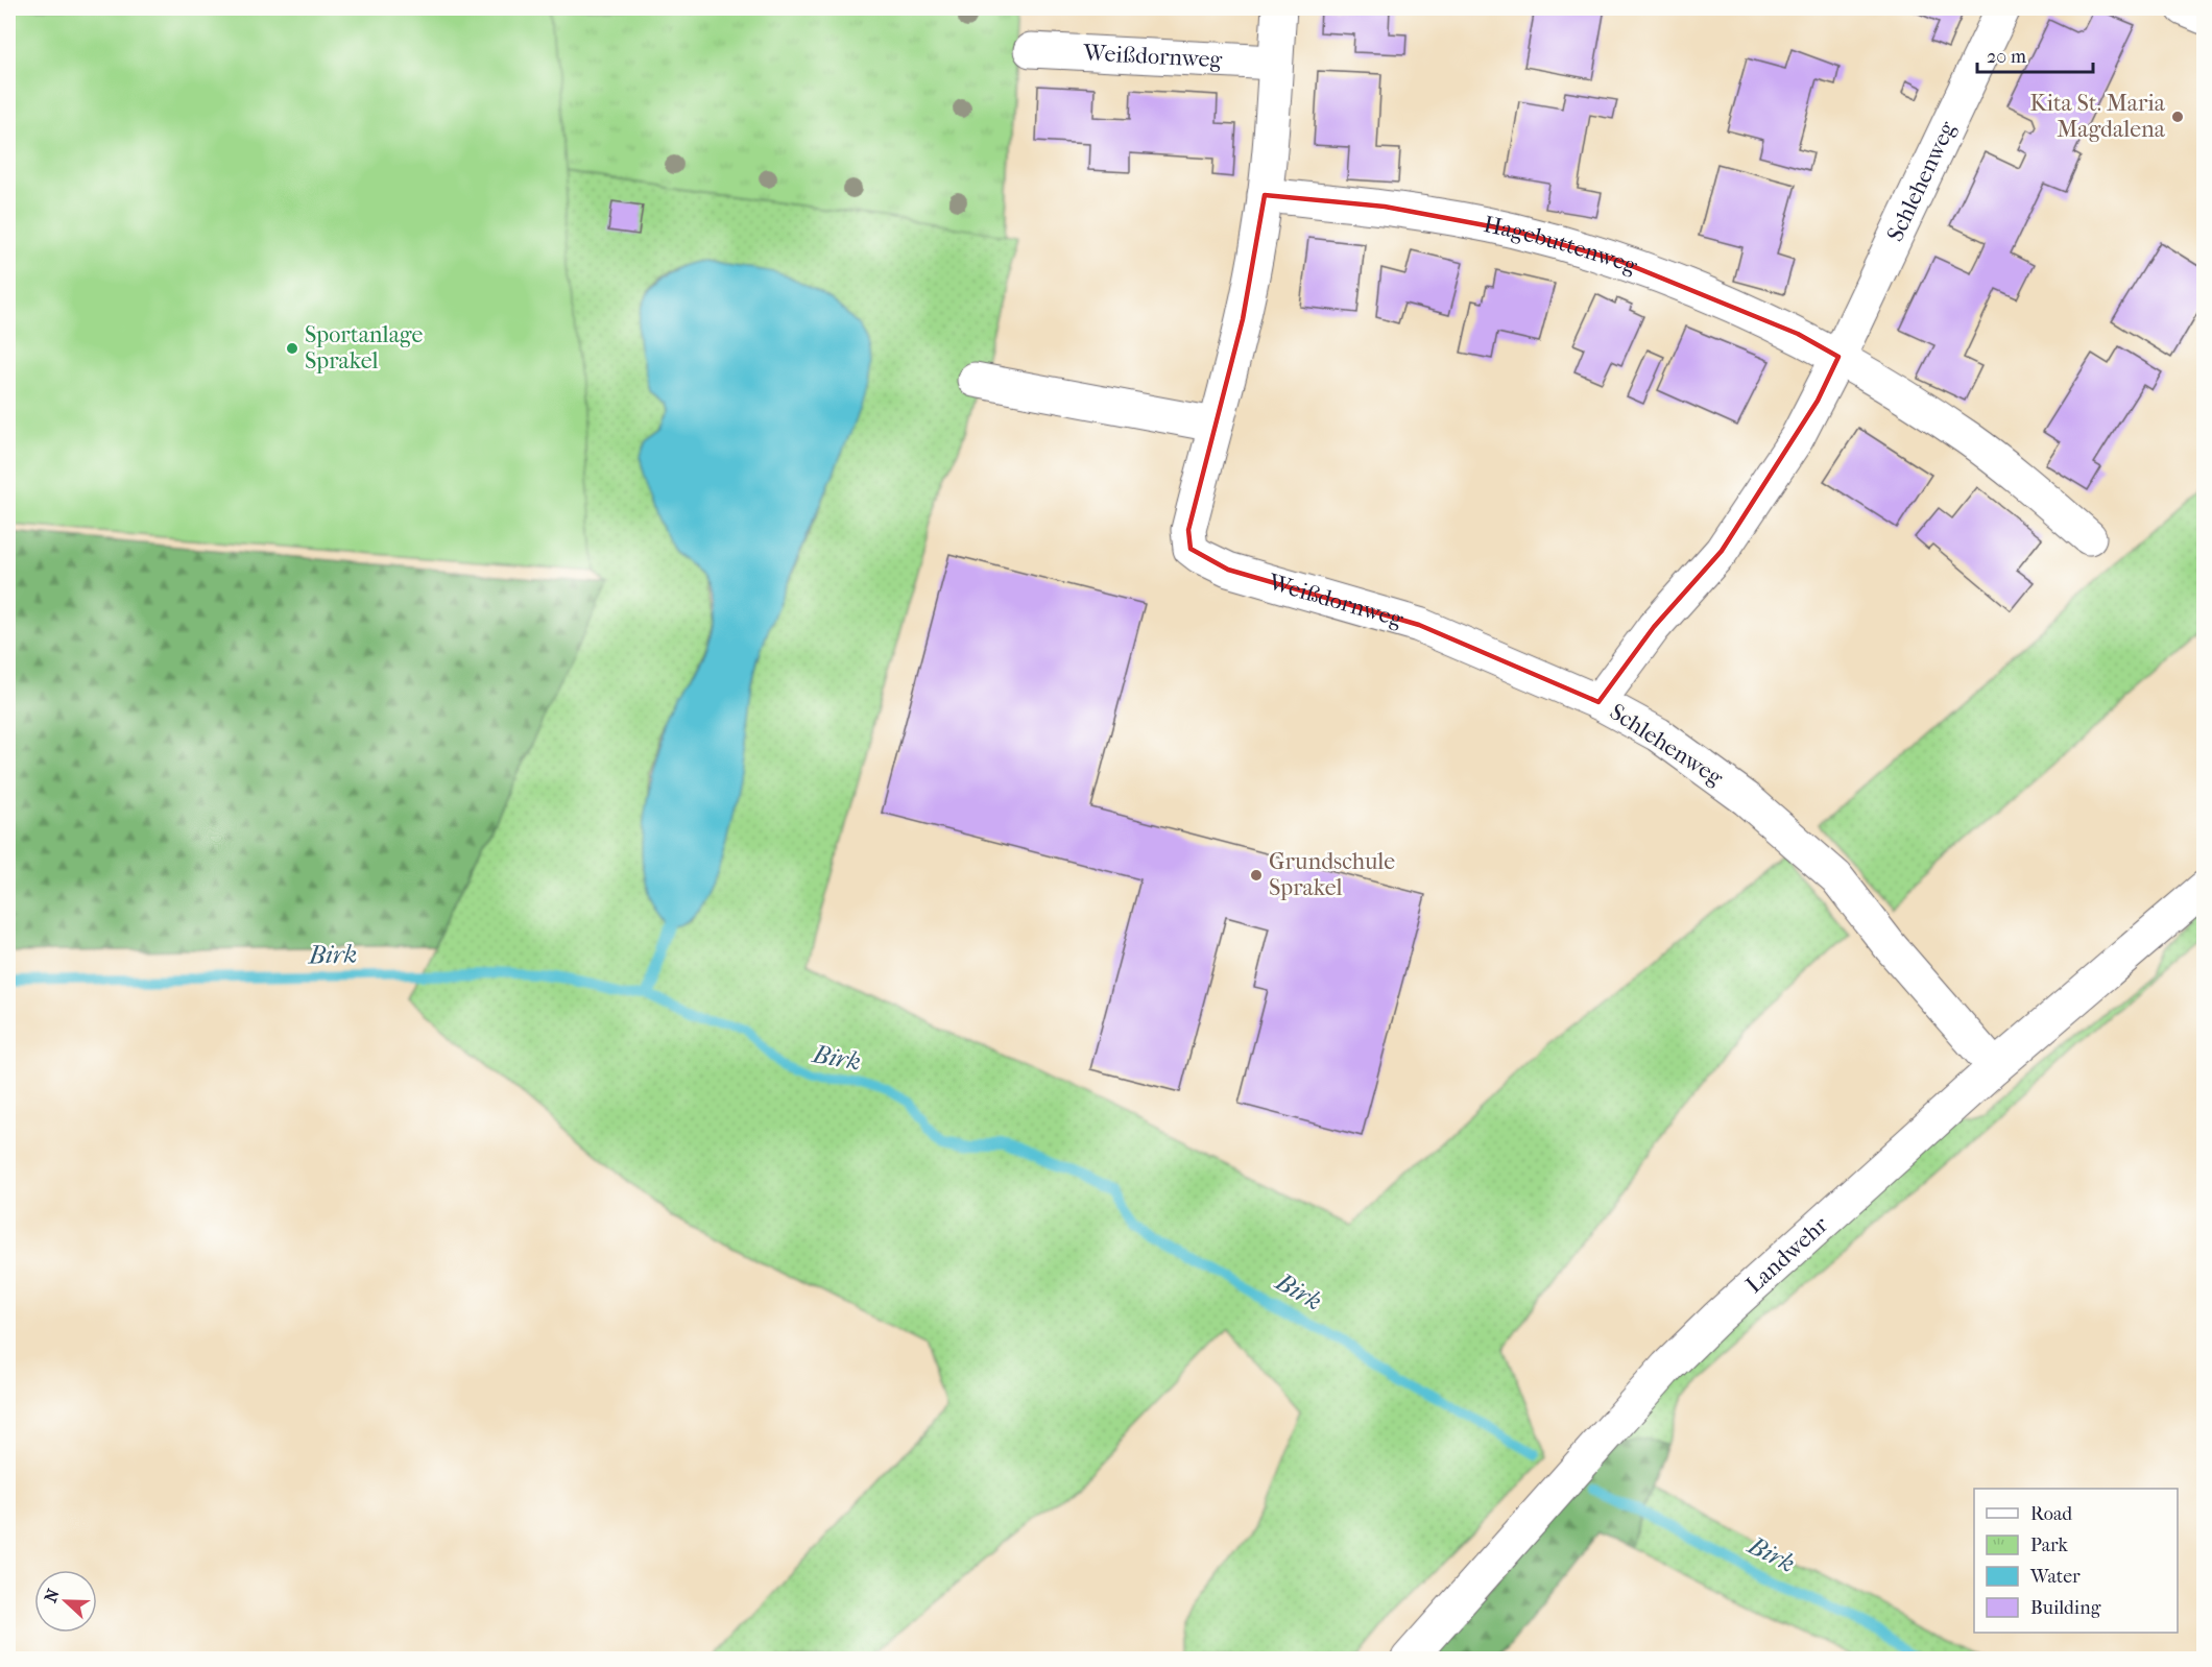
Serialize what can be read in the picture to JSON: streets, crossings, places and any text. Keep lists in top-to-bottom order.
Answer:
{
  "streets": {
    "street": [
      "Weißdornweg",
      "Schlehenweg",
      "Hagebuttenweg",
      "Landwehr"
    ]
  },
  "crossings": [
    ["Weißdornweg", "Schlehenweg"],
    ["Weißdornweg", "Hagebuttenweg"],
    ["Schlehenweg", "Hagebuttenweg"],
    ["Schlehenweg", "Landwehr"]
  ],
  "water": ["Birk"],
  "places": ["Kita St. Maria Magdalena", "Sportanlage Sprakel", "Grundschule Sprakel"],
  "legend": [
    "Road",
    "Park",
    "Water",
    "Building"
  ],
  "scale_bar": "20 m",
  "north": "left"
}
